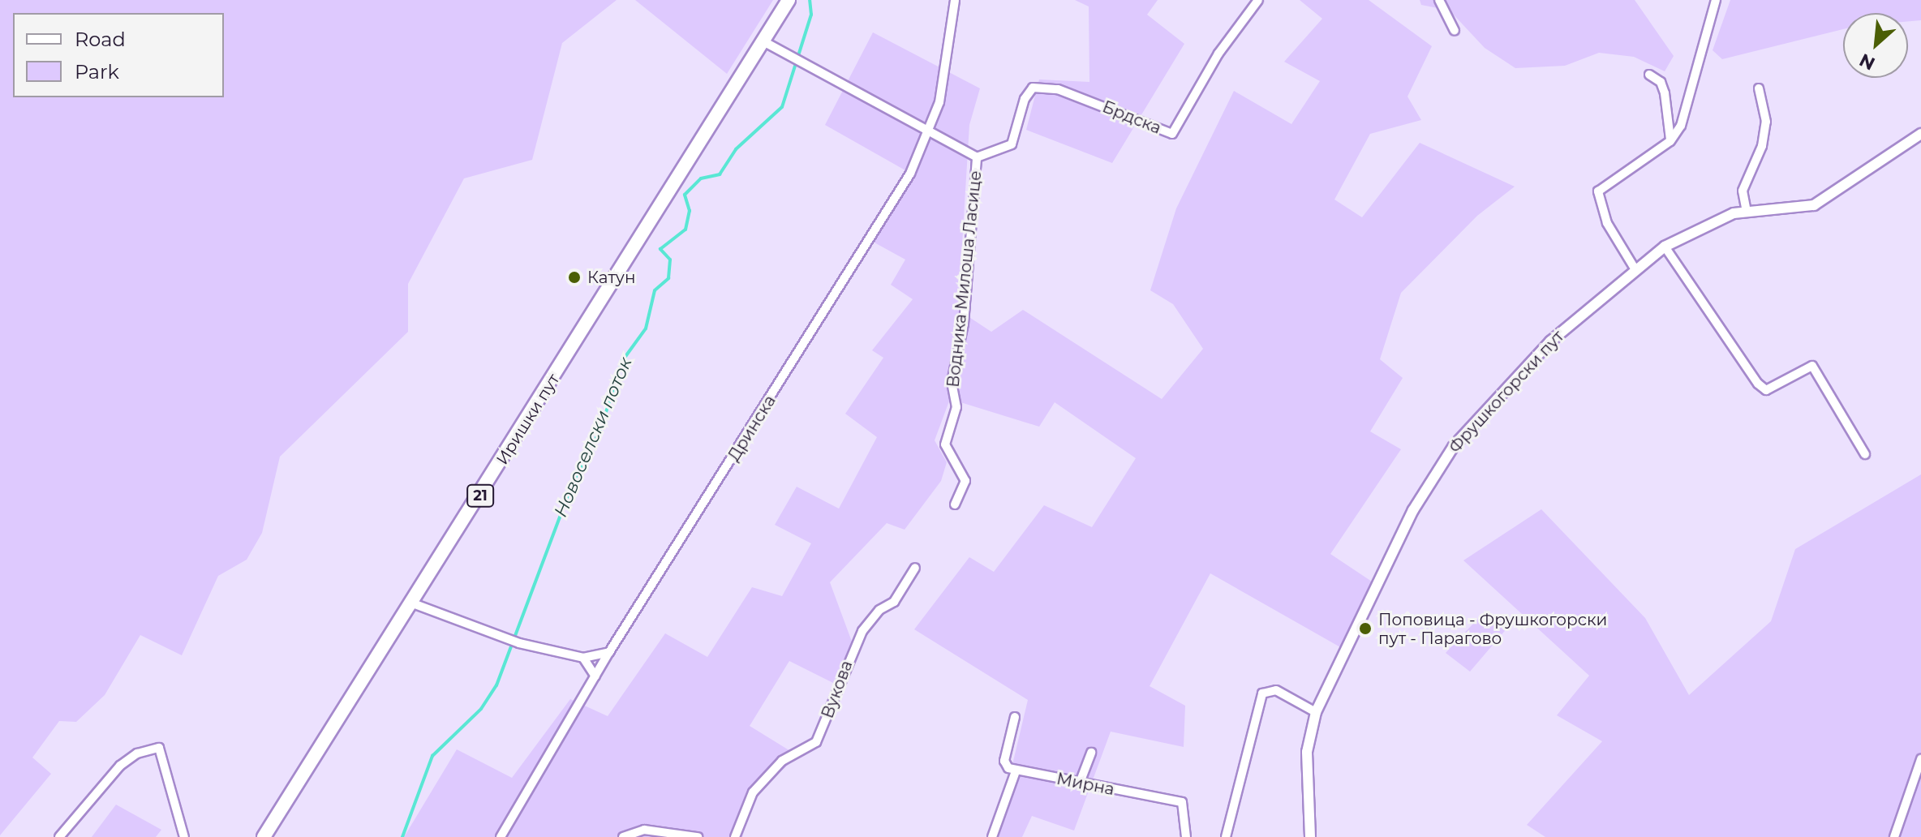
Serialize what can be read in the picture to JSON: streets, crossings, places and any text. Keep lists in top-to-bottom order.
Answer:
{
  "streets": {
    "main road": ["Иришки пут", "21"],
    "street": [
      "Брдска",
      "Водника Милоша Ласице",
      "Фрушкогорски пут",
      "Дринска",
      "Вукова",
      "Мирна"
    ]
  },
  "crossings": [
    ["Брдска", "Водника Милоша Ласице"]
  ],
  "water": ["Новоселски поток"],
  "places": ["Катун", "Поповица - Фрушкогорски пут - Парагово"],
  "legend": ["Road", "Park"],
  "north": "bottom left"
}
